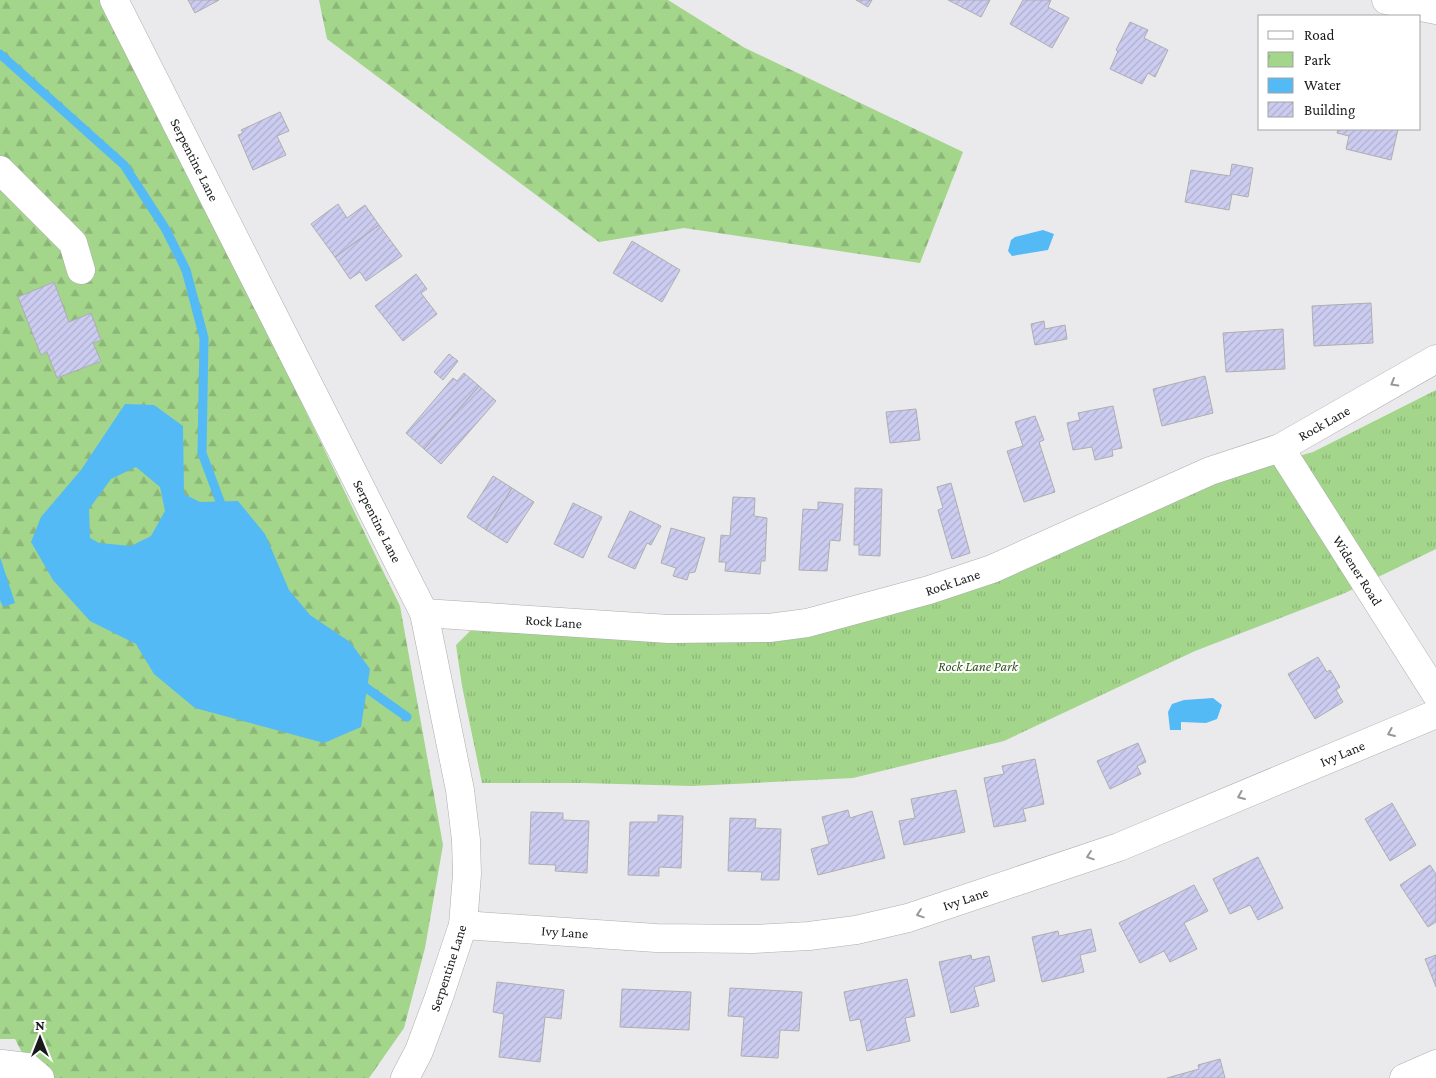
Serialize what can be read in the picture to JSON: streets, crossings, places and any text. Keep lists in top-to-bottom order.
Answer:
{
  "streets": {
    "street": [
      "Serpentine Lane",
      "Rock Lane",
      "Widener Road",
      "Ivy Lane"
    ]
  },
  "crossings": [
    ["Serpentine Lane", "Rock Lane"],
    ["Serpentine Lane", "Ivy Lane"],
    ["Rock Lane", "Widener Road"]
  ],
  "one_way": ["Ivy Lane"],
  "parks": ["Rock Lane Park"],
  "legend": [
    "Road",
    "Park",
    "Water",
    "Building"
  ],
  "north": "top"
}
